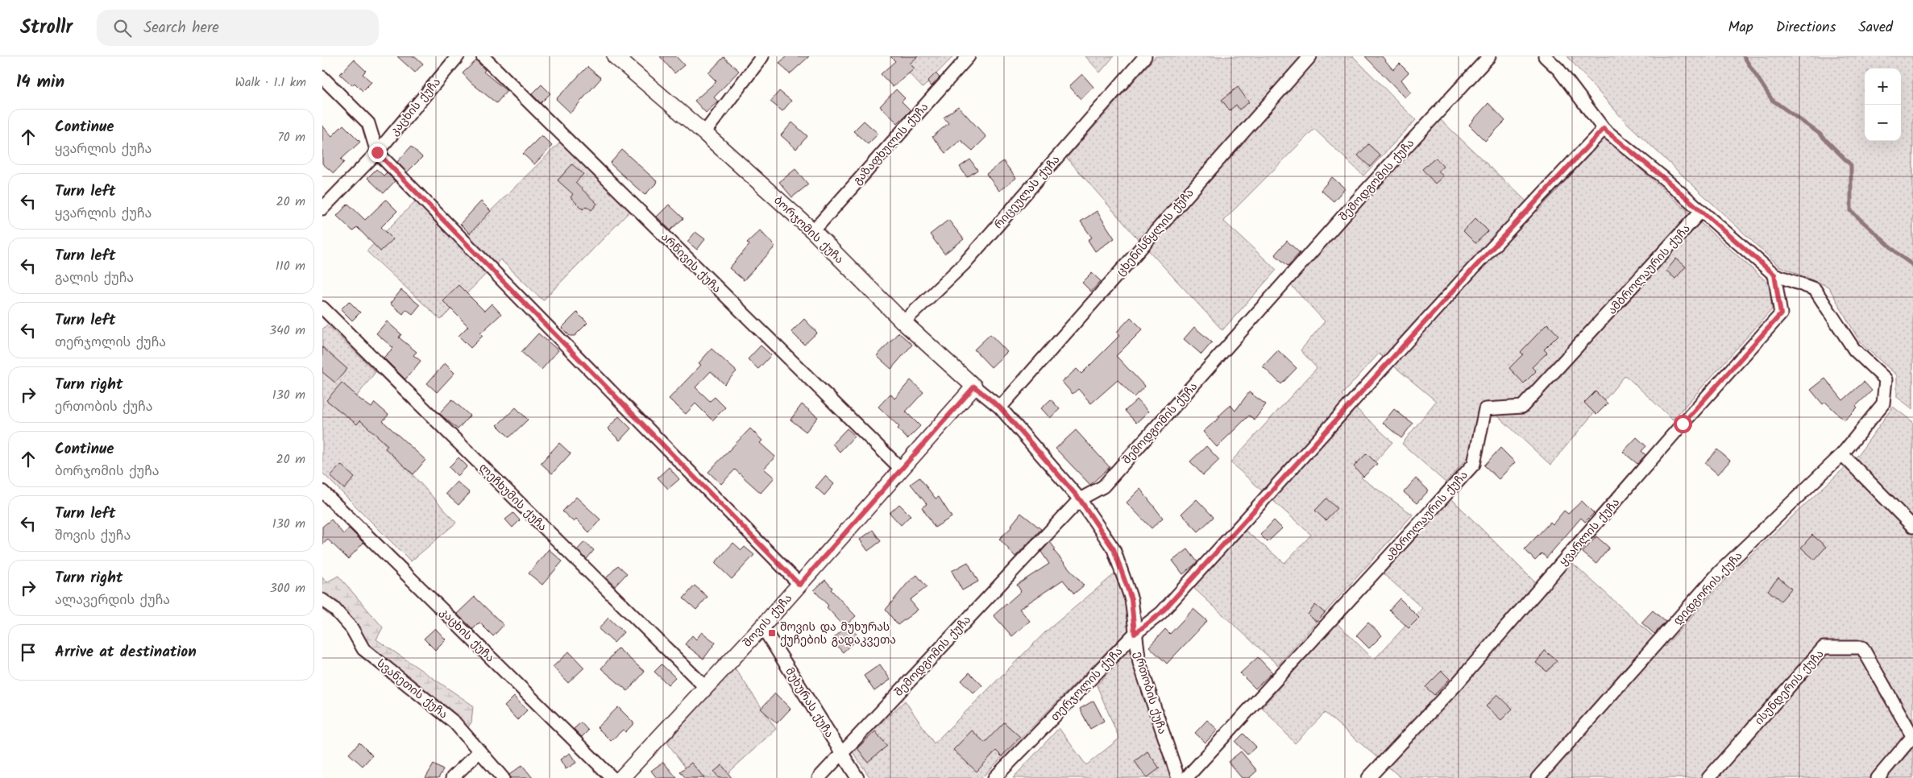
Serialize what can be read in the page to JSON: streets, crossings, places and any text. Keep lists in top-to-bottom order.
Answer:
{
  "streets": {
    "street": [
      "კაცხის ქუჩა",
      "გაზაფხულის ქუჩა",
      "შემოდგომის ქუჩა",
      "რიცეულას ქუჩა",
      "ბორჯომის ქუჩა",
      "ცხენისწყლის ქუჩა",
      "არწივის ქუჩა",
      "ამბროლაურის ქუჩა",
      "ლეჩხუმის ქუჩა",
      "ყვარლის ქუჩა",
      "დიდგორის ქუჩა",
      "შოვის ქუჩა",
      "თერჯოლის ქუჩა",
      "ისუნდერის ქუჩა",
      "სვანეთის ქუჩა",
      "ერთობის ქუჩა",
      "მუხურას ქუჩა"
    ]
  },
  "crossings": [
    ["გაზაფხულის ქუჩა", "ბორჯომის ქუჩა"],
    ["შემოდგომის ქუჩა", "ერთობის ქუჩა"],
    ["შემოდგომის ქუჩა", "მუხურას ქუჩა"],
    ["რიცეულას ქუჩა", "ბორჯომის ქუჩა"],
    ["ბორჯომის ქუჩა", "ცხენისწყლის ქუჩა"],
    ["ბორჯომის ქუჩა", "შოვის ქუჩა"],
    ["ბორჯომის ქუჩა", "ერთობის ქუჩა"],
    ["ცხენისწყლის ქუჩა", "ერთობის ქუჩა"],
    ["არწივის ქუჩა", "შოვის ქუჩა"],
    ["ლეჩხუმის ქუჩა", "შოვის ქუჩა"],
    ["ყვარლის ქუჩა", "დიდგორის ქუჩა"],
    ["შოვის ქუჩა", "მუხურას ქუჩა"],
    ["თერჯოლის ქუჩა", "ერთობის ქუჩა"]
  ],
  "places": {
    "transit": ["შოვის და მუხურას ქუჩების გადაკვეთა"]
  },
  "page": {
    "header": "Strollr",
    "search": "Search here",
    "nav": ["Map", "Directions", "Saved"],
    "heading": ["14 min", "Walk · 1.1 km"],
    "map_buttons": ["+", "−"],
    "list": [
      ["Continue", "ყვარლის ქუჩა", "70 m"],
      ["Turn left", "ყვარლის ქუჩა", "20 m"],
      ["Turn left", "გალის ქუჩა", "110 m"],
      ["Turn left", "თერჯოლის ქუჩა", "340 m"],
      ["Turn right", "ერთობის ქუჩა", "130 m"],
      ["Continue", "ბორჯომის ქუჩა", "20 m"],
      ["Turn left", "შოვის ქუჩა", "130 m"],
      ["Turn right", "ალავერდის ქუჩა", "300 m"],
      "Arrive at destination"
    ]
  }
}
